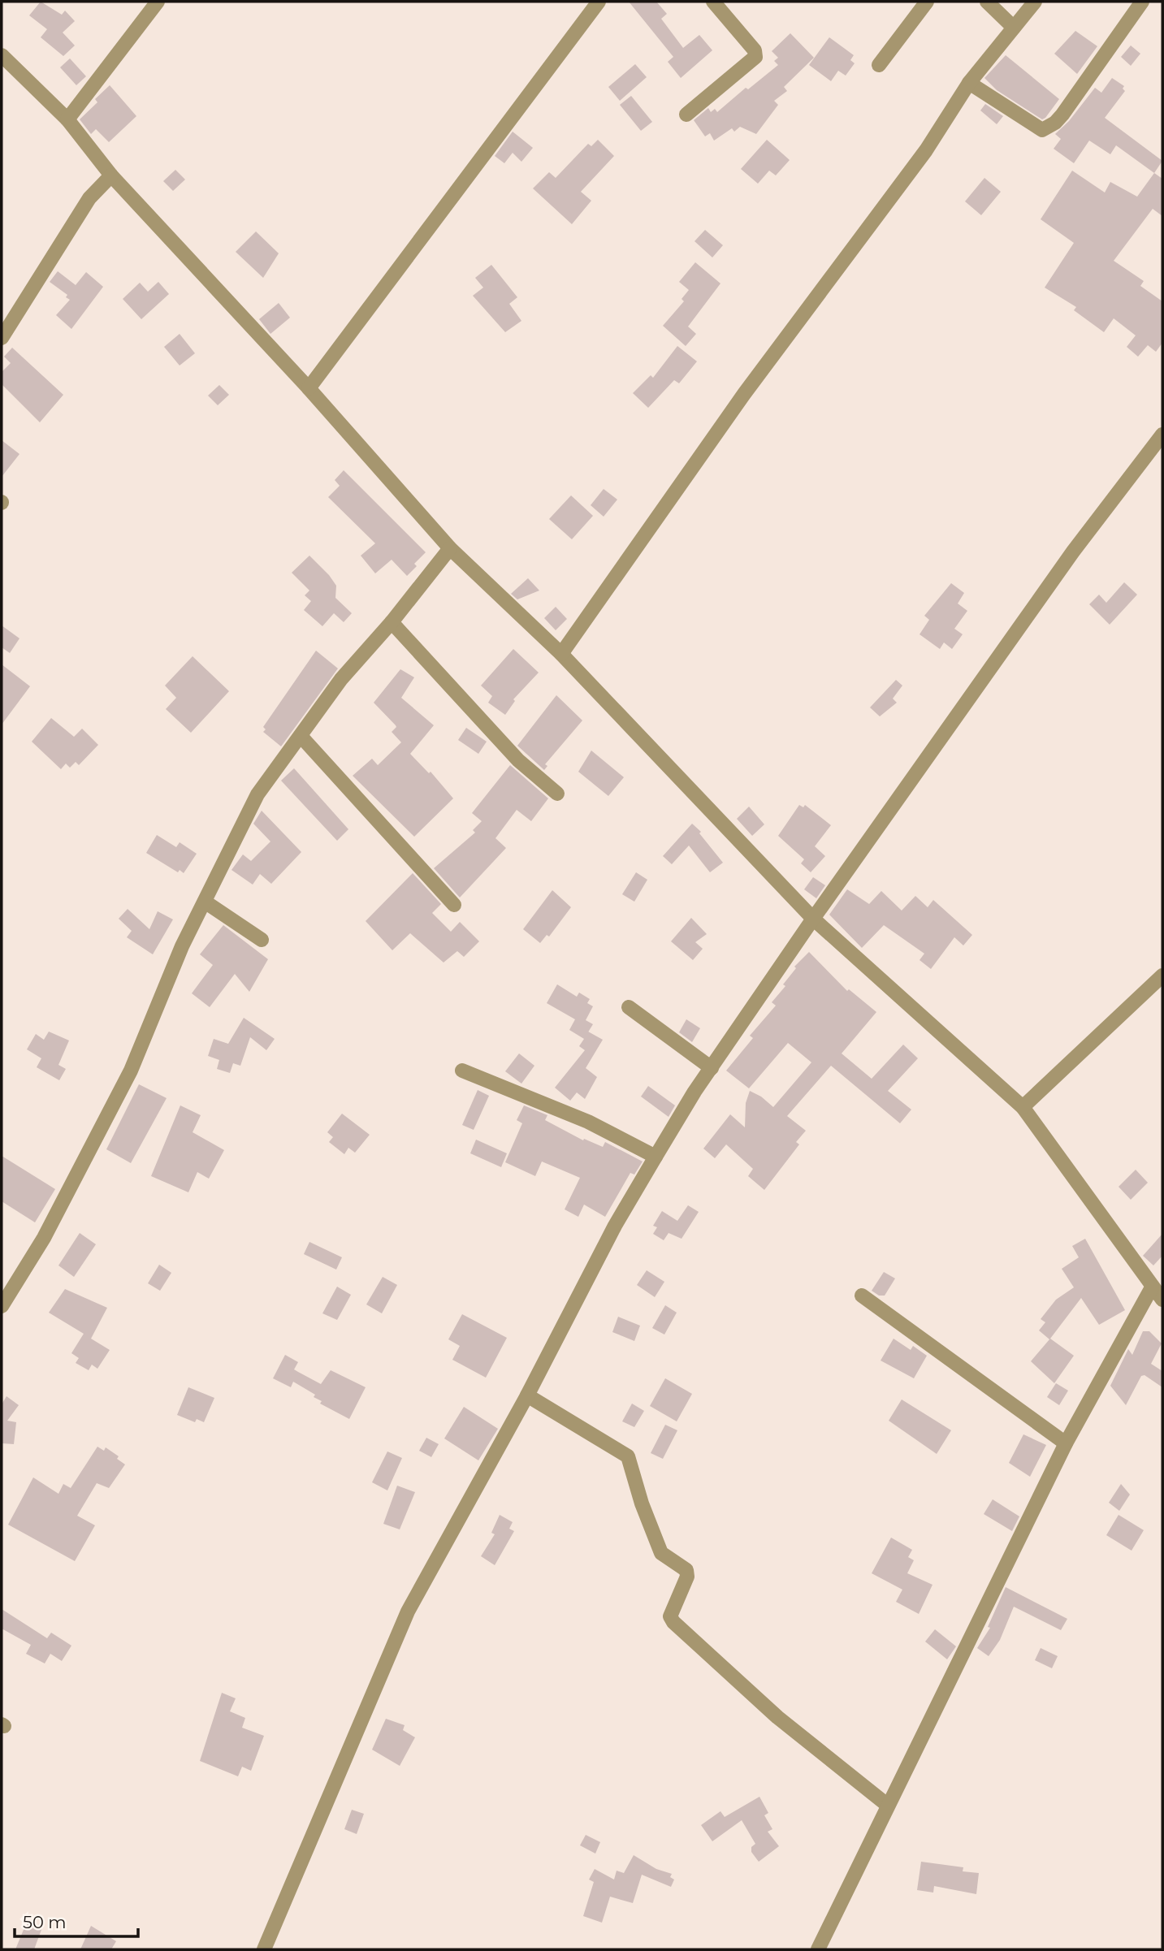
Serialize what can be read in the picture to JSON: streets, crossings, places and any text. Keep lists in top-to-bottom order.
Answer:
{
  "scale_bar": "50 m"
}
